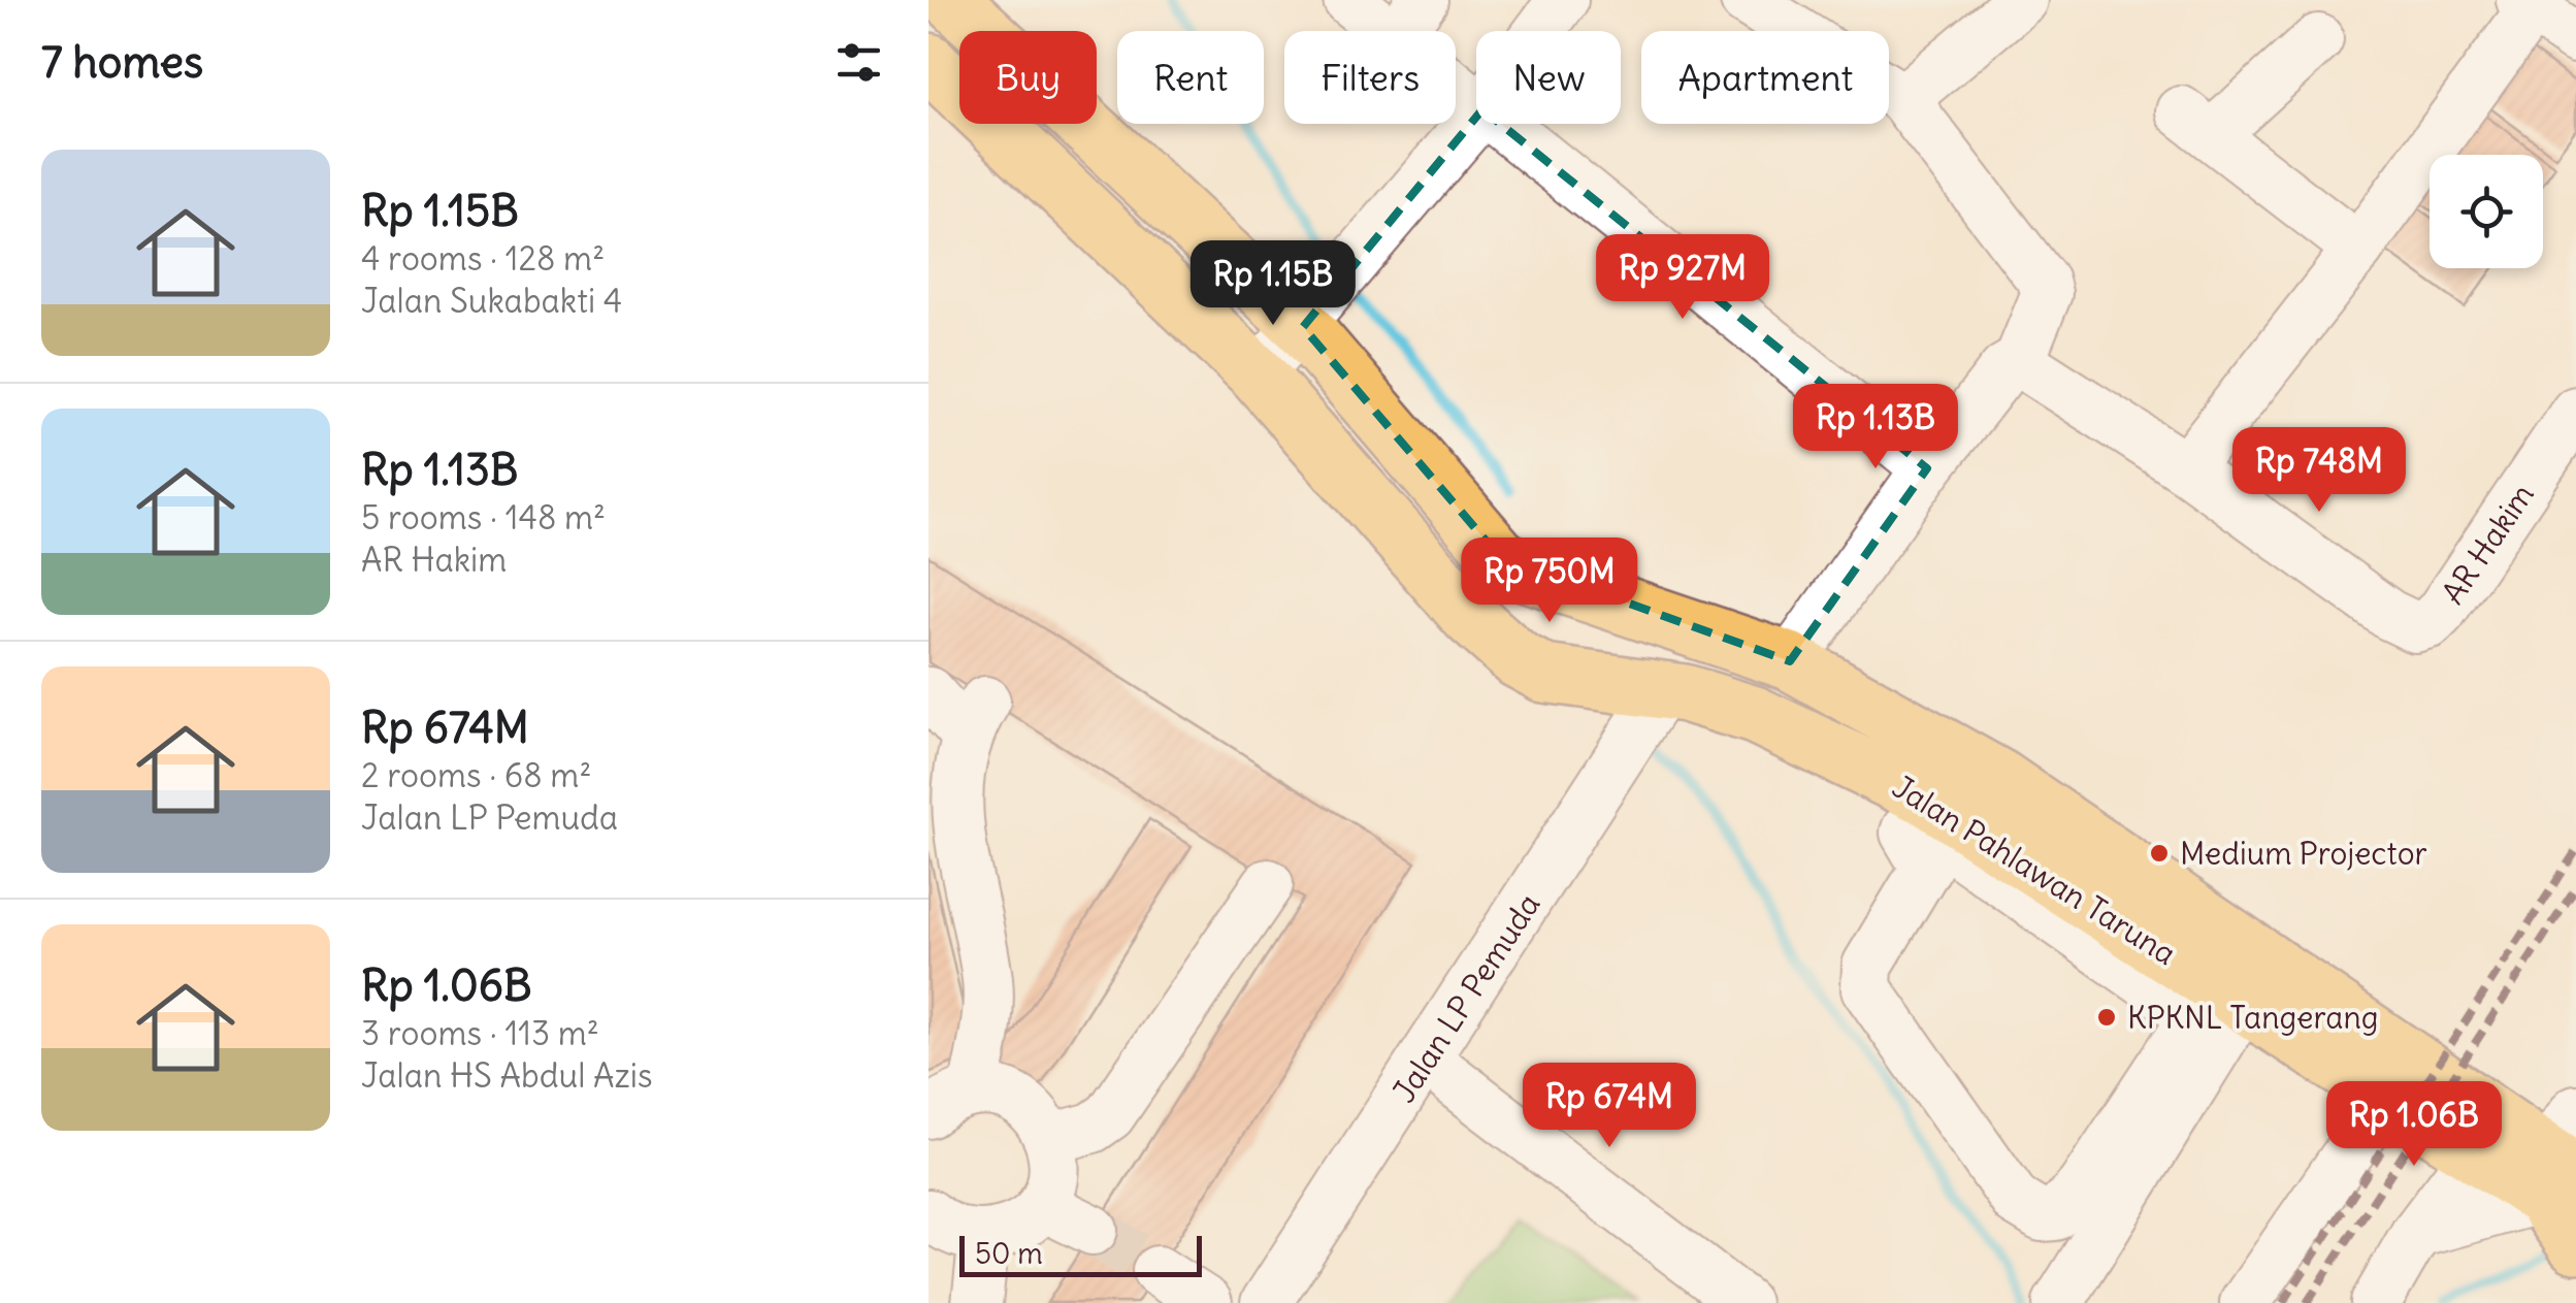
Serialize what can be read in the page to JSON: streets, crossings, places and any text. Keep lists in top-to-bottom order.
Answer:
{
  "streets": {
    "main road": ["Jalan Pahlawan Taruna"],
    "street": ["AR Hakim", "Jalan LP Pemuda"]
  },
  "crossings": [
    ["Jalan Pahlawan Taruna", "Jalan LP Pemuda"]
  ],
  "places": ["Medium Projector", "KPKNL Tangerang"],
  "scale_bar": "50 m",
  "page": {
    "heading": "7 homes",
    "chip": [
      "Buy",
      "Rent",
      "Filters",
      "New",
      "Apartment"
    ],
    "list": [
      {
        "name": "Rp 1.15B",
        "note": "4 rooms · 128 m² · Jalan Sukabakti 4"
      },
      {
        "name": "Rp 1.13B",
        "note": "5 rooms · 148 m² · AR Hakim"
      },
      {
        "name": "Rp 674M",
        "note": "2 rooms · 68 m² · Jalan LP Pemuda"
      },
      {
        "name": "Rp 1.06B",
        "note": "3 rooms · 113 m² · Jalan HS Abdul Azis"
      }
    ],
    "price": [
      "Rp 927M",
      "Rp 1.15B",
      "Rp 1.13B",
      "Rp 748M",
      "Rp 750M",
      "Rp 674M",
      "Rp 1.06B"
    ],
    "scale": "50 m"
  }
}
